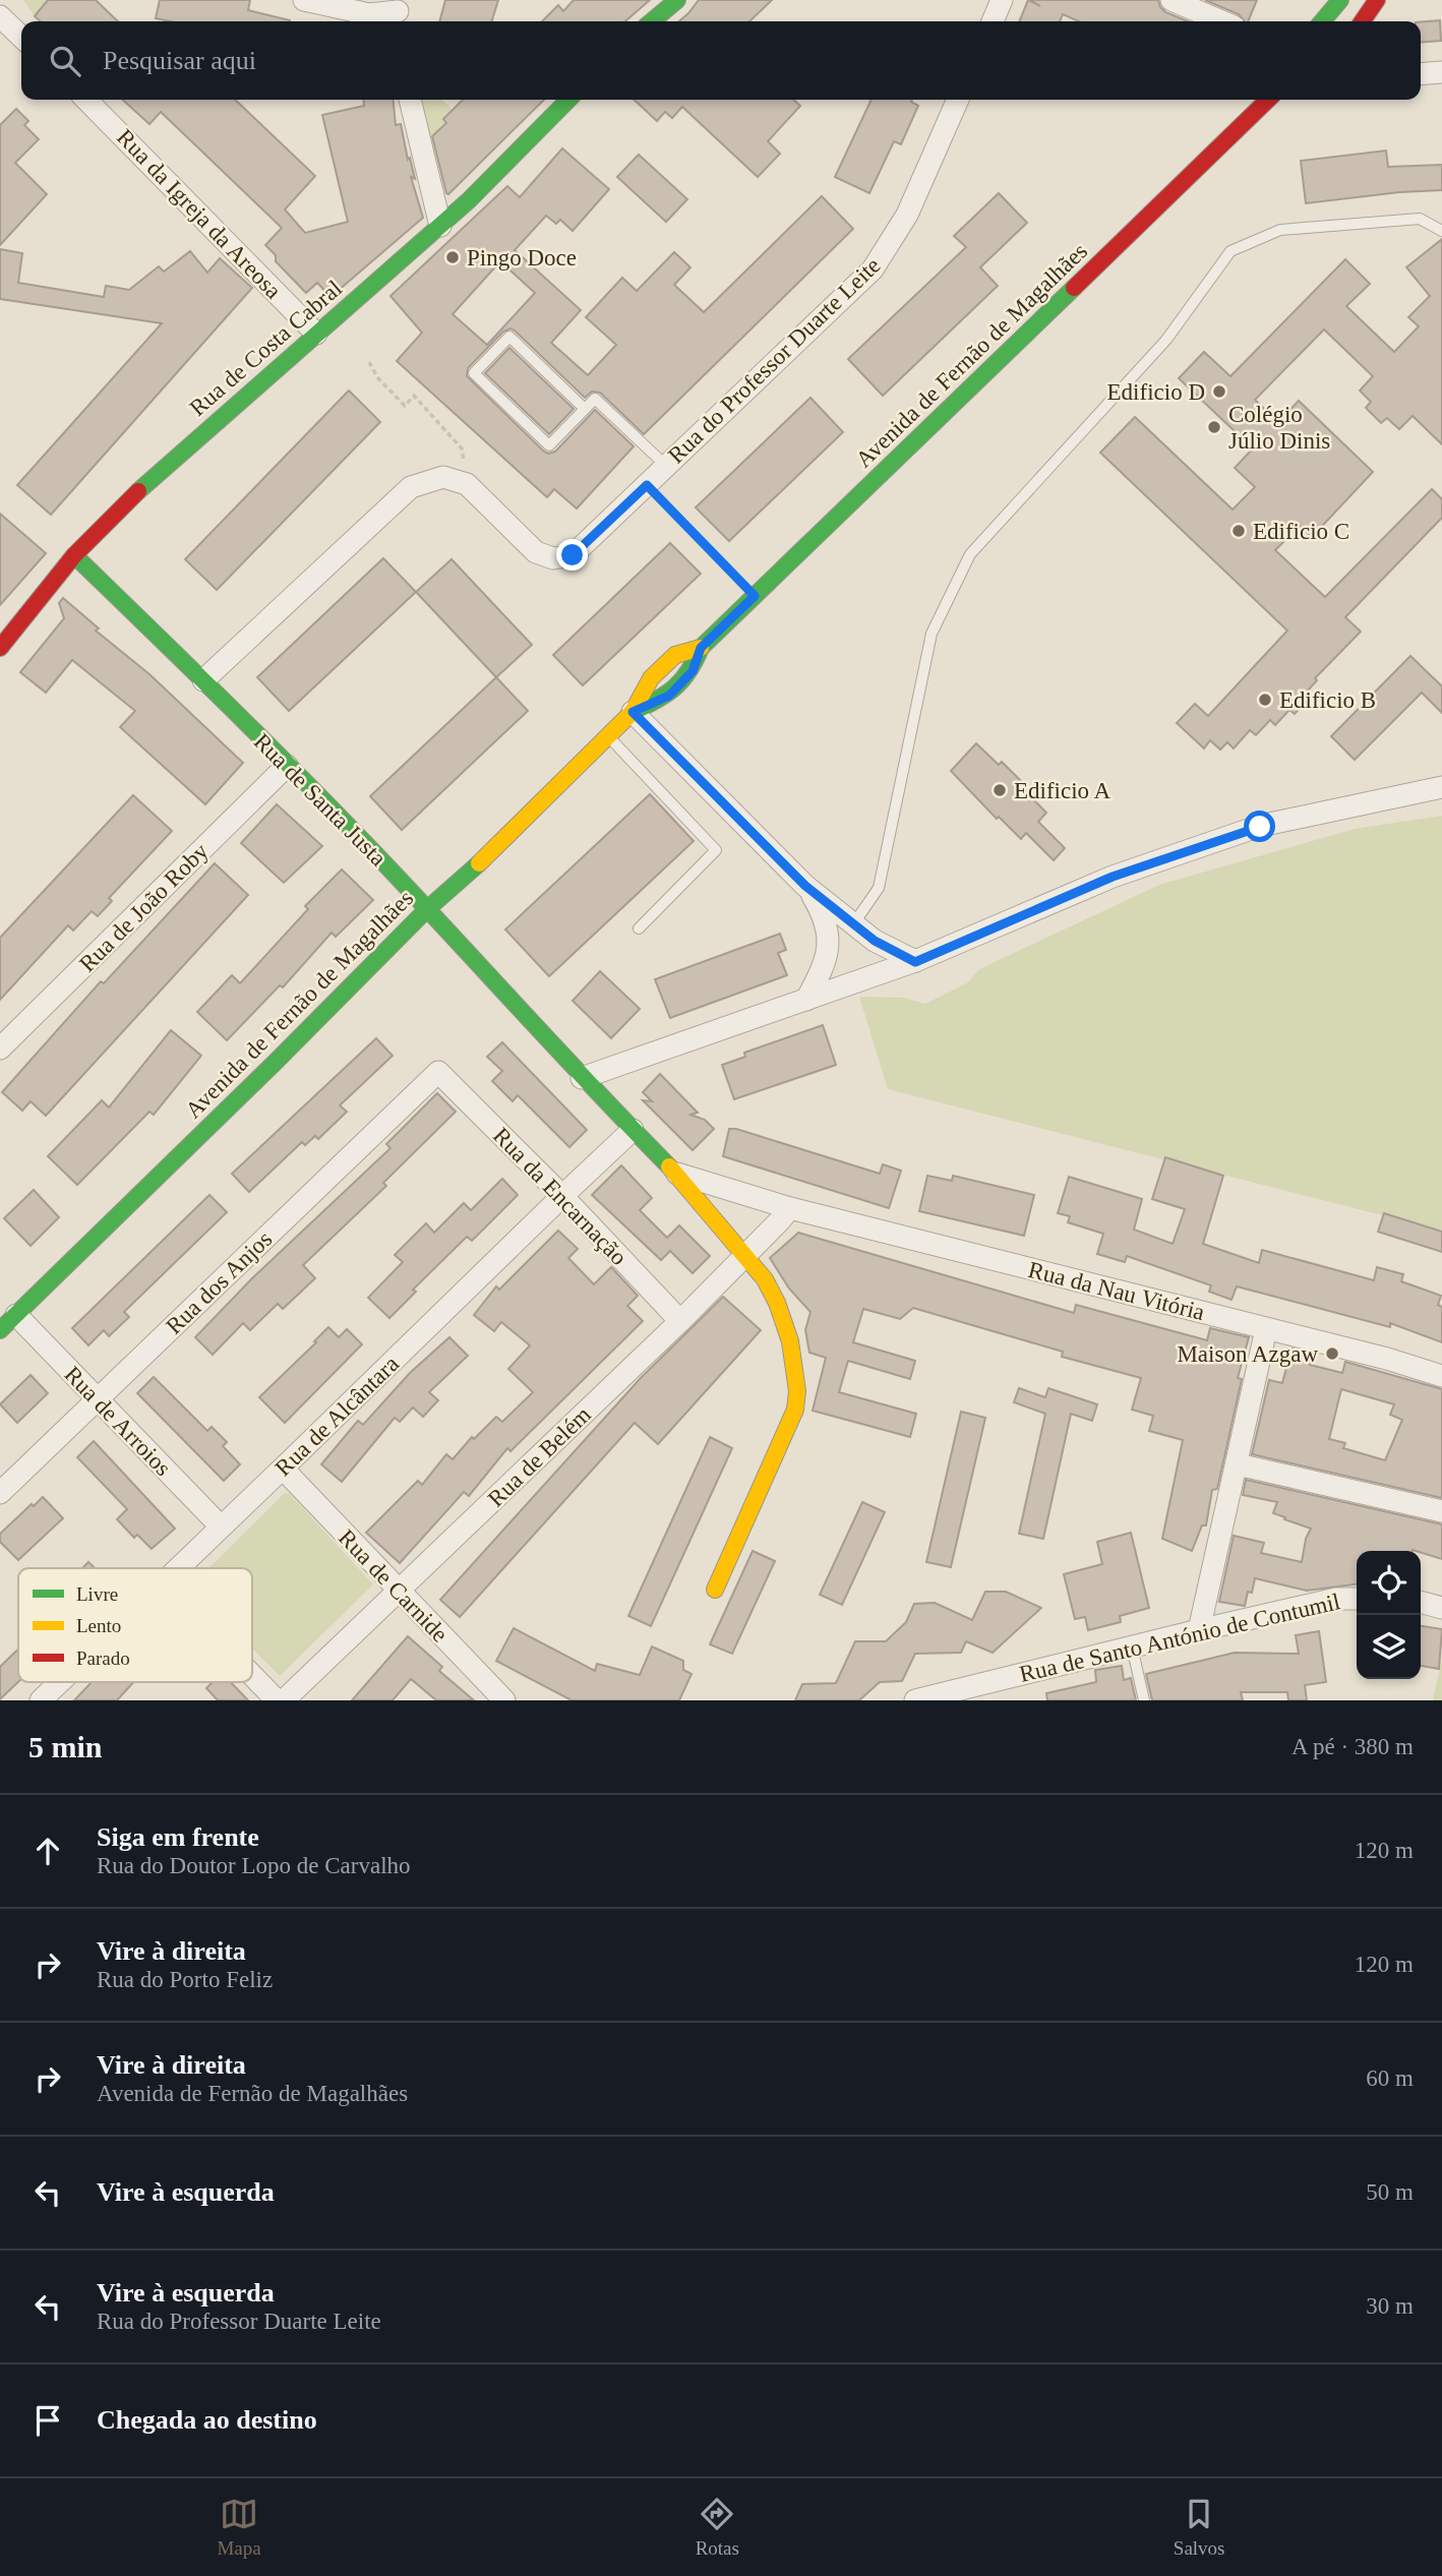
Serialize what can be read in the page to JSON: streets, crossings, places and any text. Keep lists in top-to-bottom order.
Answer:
{
  "streets": {
    "main road": ["Rua de Costa Cabral", "Avenida de Fernão de Magalhães", "Rua de Santa Justa"],
    "street": [
      "Rua da Igreja da Areosa",
      "Rua do Professor Duarte Leite",
      "Rua de João Roby",
      "Rua da Encarnação",
      "Rua dos Anjos",
      "Rua da Nau Vitória",
      "Rua de Alcântara",
      "Rua de Arroios",
      "Rua de Belém",
      "Rua de Carnide",
      "Rua de Santo António de Contumil"
    ]
  },
  "crossings": [
    ["Rua da Igreja da Areosa", "Rua de Costa Cabral"],
    ["Rua de Costa Cabral", "Rua de Santa Justa"],
    ["Avenida de Fernão de Magalhães", "Rua de Santa Justa"],
    ["Avenida de Fernão de Magalhães", "Rua de Arroios"],
    ["Rua de Santa Justa", "Rua de João Roby"],
    ["Rua de Santa Justa", "Rua da Nau Vitória"],
    ["Rua de Santa Justa", "Rua de Alcântara"],
    ["Rua de Santa Justa", "Rua de Belém"],
    ["Rua da Encarnação", "Rua dos Anjos"],
    ["Rua da Encarnação", "Rua de Alcântara"],
    ["Rua da Encarnação", "Rua de Belém"],
    ["Rua dos Anjos", "Rua de Arroios"],
    ["Rua da Nau Vitória", "Rua de Belém"],
    ["Rua de Alcântara", "Rua de Arroios"],
    ["Rua de Alcântara", "Rua de Carnide"],
    ["Rua de Belém", "Rua de Carnide"]
  ],
  "places": [
    "Pingo Doce",
    "Edificio D",
    "Colégio Júlio Dinis",
    "Edificio C",
    "Edificio B",
    "Edificio A",
    "Maison Azgaw"
  ],
  "legend": ["Livre", "Lento", "Parado"],
  "page": {
    "search": "Pesquisar aqui",
    "heading": ["5 min", "A pé · 380 m"],
    "list": [
      ["Siga em frente", "Rua do Doutor Lopo de Carvalho", "120 m"],
      ["Vire à direita", "Rua do Porto Feliz", "120 m"],
      ["Vire à direita", "Avenida de Fernão de Magalhães", "60 m"],
      ["Vire à esquerda", "50 m"],
      ["Vire à esquerda", "Rua do Professor Duarte Leite", "30 m"],
      "Chegada ao destino"
    ],
    "nav": ["Mapa", "Rotas", "Salvos"]
  }
}
